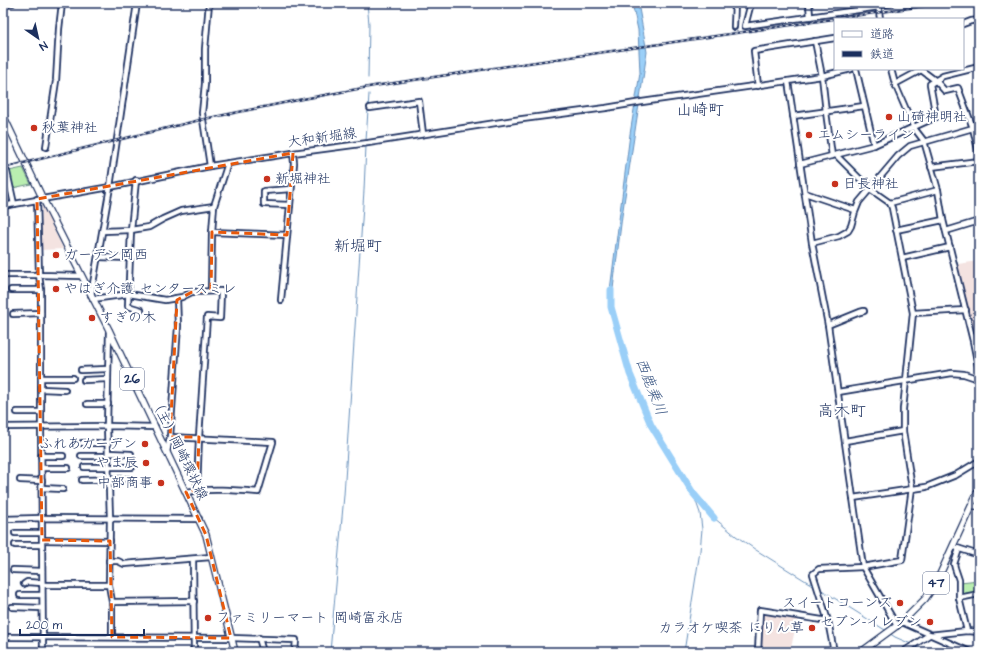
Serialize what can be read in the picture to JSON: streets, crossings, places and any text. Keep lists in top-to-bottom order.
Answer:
{
  "streets": {
    "main road": ["26", "（主）岡崎環状線", "47"],
    "street": ["大和新堀線"]
  },
  "crossings": [
    ["大和新堀線", "（主）岡崎環状線"]
  ],
  "districts": ["山崎町", "新堀町", "高木町"],
  "water": ["西鹿乗川"],
  "places": [
    "山碕神明社",
    "秋葉神社",
    "エムシーライン",
    "新堀神社",
    "日長神社",
    "ガーデン岡西",
    "やはぎ介護 センタースミレ",
    "すぎの木",
    "ふれあガーデン",
    "やま辰",
    "中部商事",
    "スイートコーンズ",
    "ファミリーマート 岡崎富永店",
    "セブン-イレブン",
    "カラオケ喫茶 にりん草"
  ],
  "legend": ["道路", "鉄道"],
  "scale_bar": "200 m",
  "north": "bottom right"
}
